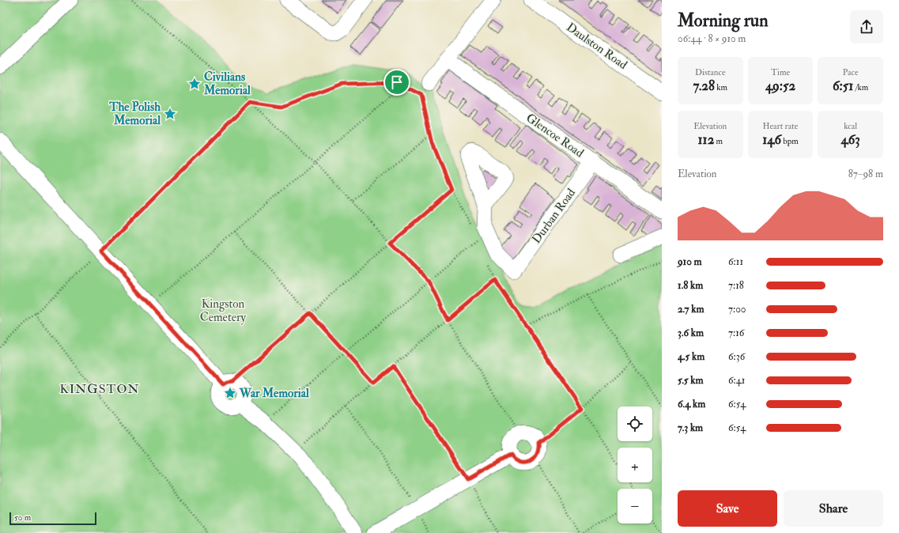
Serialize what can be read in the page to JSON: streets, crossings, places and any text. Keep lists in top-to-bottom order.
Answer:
{
  "streets": {
    "street": ["Daulston Road", "Glencoe Road", "Durban Road"]
  },
  "crossings": [
    ["Glencoe Road", "Durban Road"]
  ],
  "districts": ["KINGSTON"],
  "parks": ["Kingston Cemetery"],
  "places": {
    "place": ["Civilians Memorial", "The Polish Memorial", "War Memorial"]
  },
  "scale_bar": "50 m",
  "page": {
    "heading": ["Morning run", "06:44 · 8 × 910 m"],
    "stats": [
      ["Distance", "7.28 km"],
      ["Time", "49:52"],
      ["Pace", "6:51 /km"],
      ["Elevation", "112 m"],
      ["Heart rate", "146 bpm"],
      ["kcal", "463"]
    ],
    "chart": ["Elevation", "87–98 m"],
    "list": [
      {
        "name": "910 m",
        "note": "6:11"
      },
      {
        "name": "1.8 km",
        "note": "7:18"
      },
      {
        "name": "2.7 km",
        "note": "7:00"
      },
      {
        "name": "3.6 km",
        "note": "7:16"
      },
      {
        "name": "4.5 km",
        "note": "6:36"
      },
      {
        "name": "5.5 km",
        "note": "6:41"
      },
      {
        "name": "6.4 km",
        "note": "6:54"
      },
      {
        "name": "7.3 km",
        "note": "6:54"
      }
    ],
    "map_buttons": ["+", "−"],
    "buttons": ["Save", "Share"],
    "scale": "50 m"
  }
}
